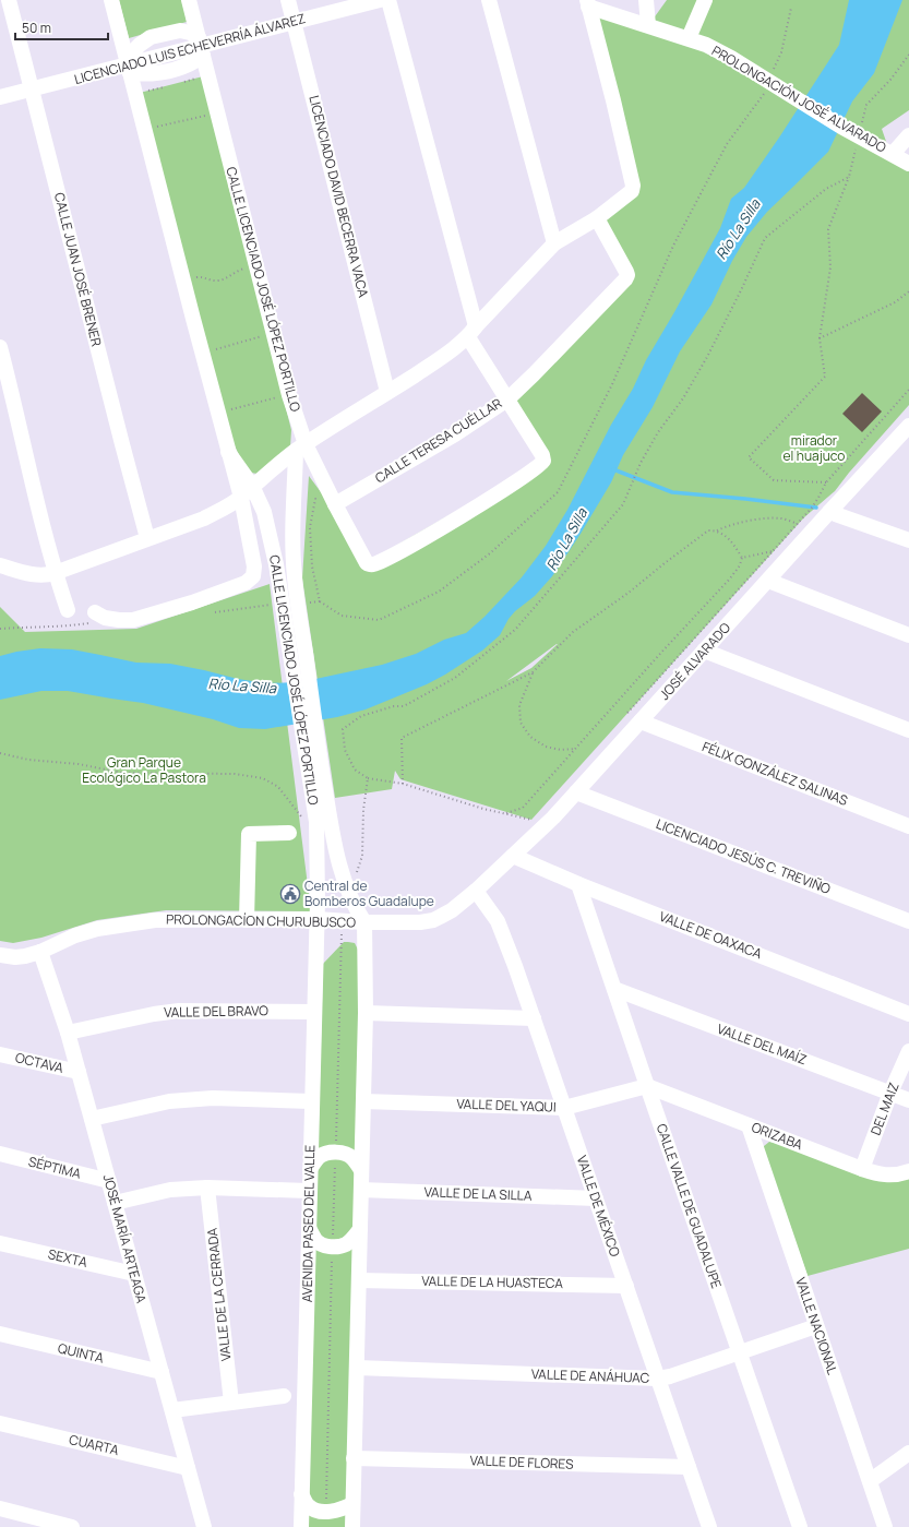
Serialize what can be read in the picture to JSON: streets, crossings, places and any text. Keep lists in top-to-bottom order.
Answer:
{
  "streets": {
    "street": [
      "LICENCIADO LUIS ECHEVERRÍA ÁLVAREZ",
      "PROLONGACIÓN JOSÉ ALVARADO",
      "LICENCIADO DAVID BECERRA VACA",
      "CALLE JUAN JOSÉ BRENER",
      "CALLE LICENCIADO JOSÉ LÓPEZ PORTILLO",
      "CALLE TERESA CUÉLLAR",
      "JOSÉ ALVARADO",
      "FÉLIX GONZÁLEZ SALINAS",
      "LICENCIADO JESÚS C. TREVIÑO",
      "PROLONGACÍON CHURUBUSCO",
      "VALLE DE OAXACA",
      "VALLE DEL BRAVO",
      "VALLE DEL MAÍZ",
      "OCTAVA",
      "VALLE DEL YAQUI",
      "DEL MAIZ",
      "ORIZABA",
      "SÉPTIMA",
      "VALLE DE LA SILLA",
      "VALLE DE MÉXICO",
      "CALLE VALLE DE GUADALUPE",
      "AVENIDA PASEO DEL VALLE",
      "JOSÉ MARÍA ARTEAGA",
      "SEXTA",
      "VALLE DE LA HUASTECA",
      "VALLE DE LA CERRADA",
      "VALLE NACIONAL",
      "QUINTA",
      "VALLE DE ANÁHUAC",
      "CUARTA",
      "VALLE DE FLORES"
    ]
  },
  "crossings": [
    ["LICENCIADO LUIS ECHEVERRÍA ÁLVAREZ", "LICENCIADO DAVID BECERRA VACA"],
    ["LICENCIADO LUIS ECHEVERRÍA ÁLVAREZ", "CALLE JUAN JOSÉ BRENER"],
    ["LICENCIADO LUIS ECHEVERRÍA ÁLVAREZ", "CALLE LICENCIADO JOSÉ LÓPEZ PORTILLO"],
    ["CALLE LICENCIADO JOSÉ LÓPEZ PORTILLO", "CALLE TERESA CUÉLLAR"],
    ["CALLE LICENCIADO JOSÉ LÓPEZ PORTILLO", "PROLONGACÍON CHURUBUSCO"],
    ["CALLE LICENCIADO JOSÉ LÓPEZ PORTILLO", "AVENIDA PASEO DEL VALLE"],
    ["JOSÉ ALVARADO", "FÉLIX GONZÁLEZ SALINAS"],
    ["JOSÉ ALVARADO", "LICENCIADO JESÚS C. TREVIÑO"],
    ["JOSÉ ALVARADO", "PROLONGACÍON CHURUBUSCO"],
    ["JOSÉ ALVARADO", "VALLE DE OAXACA"],
    ["JOSÉ ALVARADO", "VALLE DE MÉXICO"],
    ["PROLONGACÍON CHURUBUSCO", "VALLE DE MÉXICO"],
    ["PROLONGACÍON CHURUBUSCO", "AVENIDA PASEO DEL VALLE"],
    ["PROLONGACÍON CHURUBUSCO", "JOSÉ MARÍA ARTEAGA"],
    ["VALLE DE OAXACA", "CALLE VALLE DE GUADALUPE"],
    ["VALLE DEL BRAVO", "AVENIDA PASEO DEL VALLE"],
    ["VALLE DEL BRAVO", "JOSÉ MARÍA ARTEAGA"],
    ["VALLE DEL MAÍZ", "DEL MAIZ"],
    ["VALLE DEL MAÍZ", "CALLE VALLE DE GUADALUPE"],
    ["OCTAVA", "JOSÉ MARÍA ARTEAGA"],
    ["VALLE DEL YAQUI", "ORIZABA"],
    ["VALLE DEL YAQUI", "VALLE DE MÉXICO"],
    ["VALLE DEL YAQUI", "CALLE VALLE DE GUADALUPE"],
    ["DEL MAIZ", "ORIZABA"],
    ["ORIZABA", "CALLE VALLE DE GUADALUPE"],
    ["ORIZABA", "VALLE NACIONAL"],
    ["SÉPTIMA", "JOSÉ MARÍA ARTEAGA"],
    ["VALLE DE LA SILLA", "VALLE DE MÉXICO"],
    ["VALLE DE MÉXICO", "VALLE DE LA HUASTECA"],
    ["VALLE DE MÉXICO", "VALLE DE ANÁHUAC"],
    ["VALLE DE MÉXICO", "VALLE DE FLORES"],
    ["CALLE VALLE DE GUADALUPE", "VALLE DE ANÁHUAC"],
    ["JOSÉ MARÍA ARTEAGA", "SEXTA"],
    ["JOSÉ MARÍA ARTEAGA", "QUINTA"],
    ["JOSÉ MARÍA ARTEAGA", "CUARTA"],
    ["VALLE NACIONAL", "VALLE DE ANÁHUAC"]
  ],
  "water": ["Río La Silla"],
  "parks": ["mirador el huajuco", "Gran Parque Ecológico La Pastora"],
  "places": {
    "public building": ["Central de Bomberos Guadalupe"]
  },
  "scale_bar": "50 m"
}
